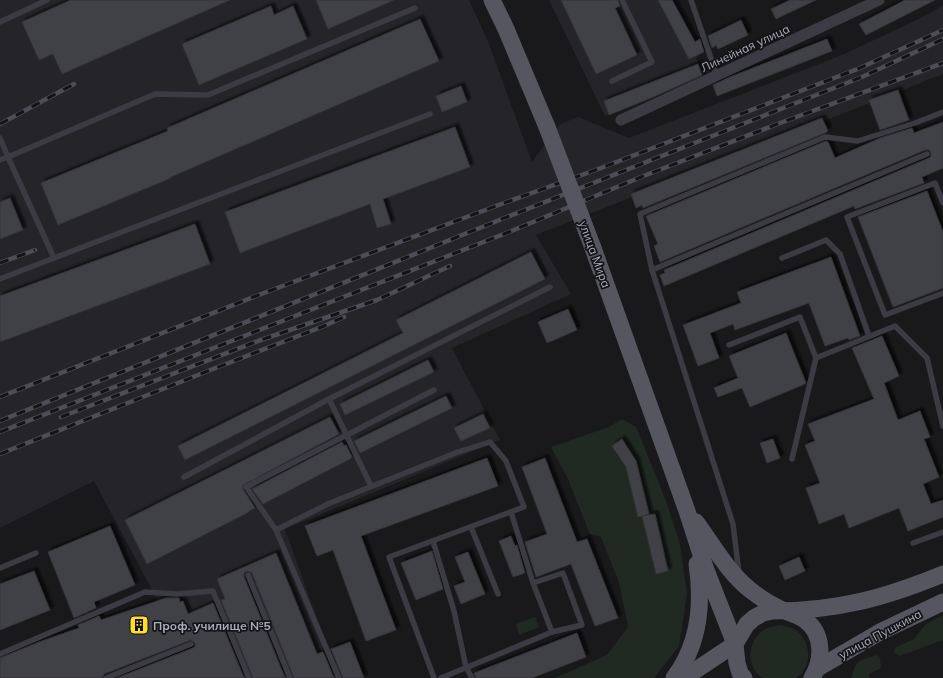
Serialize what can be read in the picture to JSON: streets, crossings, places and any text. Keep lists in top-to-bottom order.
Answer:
{
  "streets": {
    "main road": ["улица Мира", "улица Пушкина"],
    "street": ["Линейная улица"]
  },
  "places": {
    "building": ["Проф. училище №5"]
  }
}
